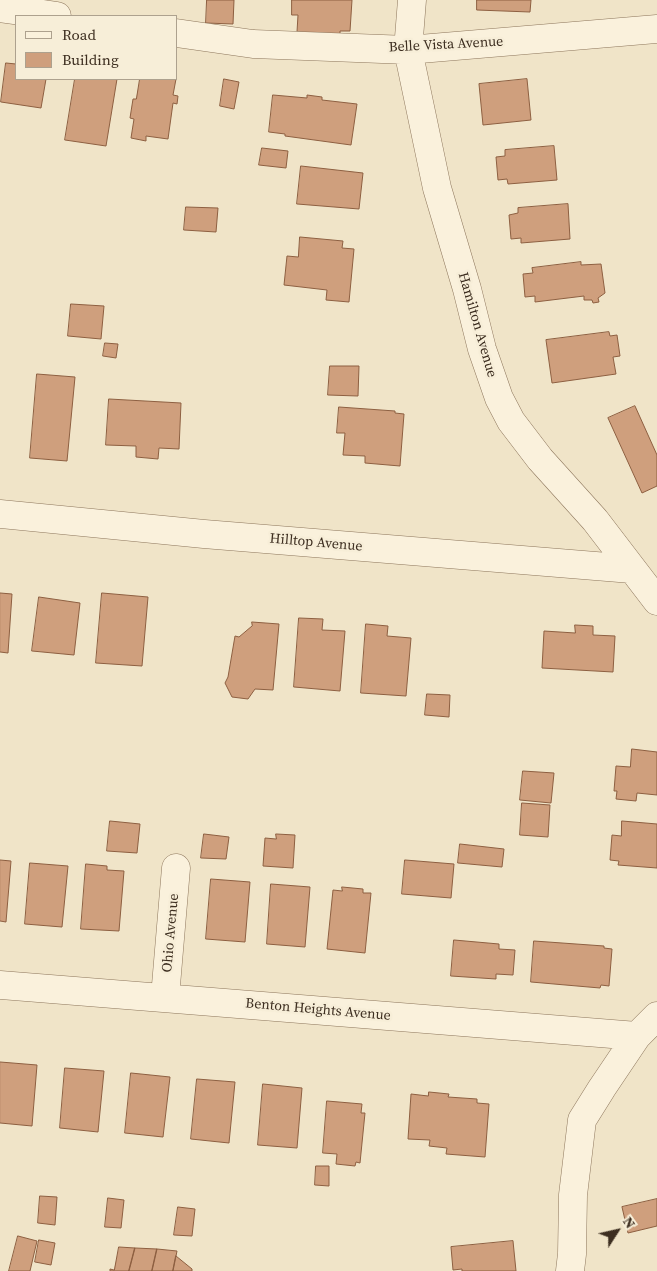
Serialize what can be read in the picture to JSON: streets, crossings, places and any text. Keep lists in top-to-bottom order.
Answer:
{
  "streets": {
    "street": [
      "Belle Vista Avenue",
      "Hamilton Avenue",
      "Hilltop Avenue",
      "Ohio Avenue",
      "Benton Heights Avenue"
    ]
  },
  "crossings": [
    ["Belle Vista Avenue", "Hamilton Avenue"],
    ["Hamilton Avenue", "Hilltop Avenue"],
    ["Ohio Avenue", "Benton Heights Avenue"]
  ],
  "legend": ["Road", "Building"],
  "north": "top right"
}
